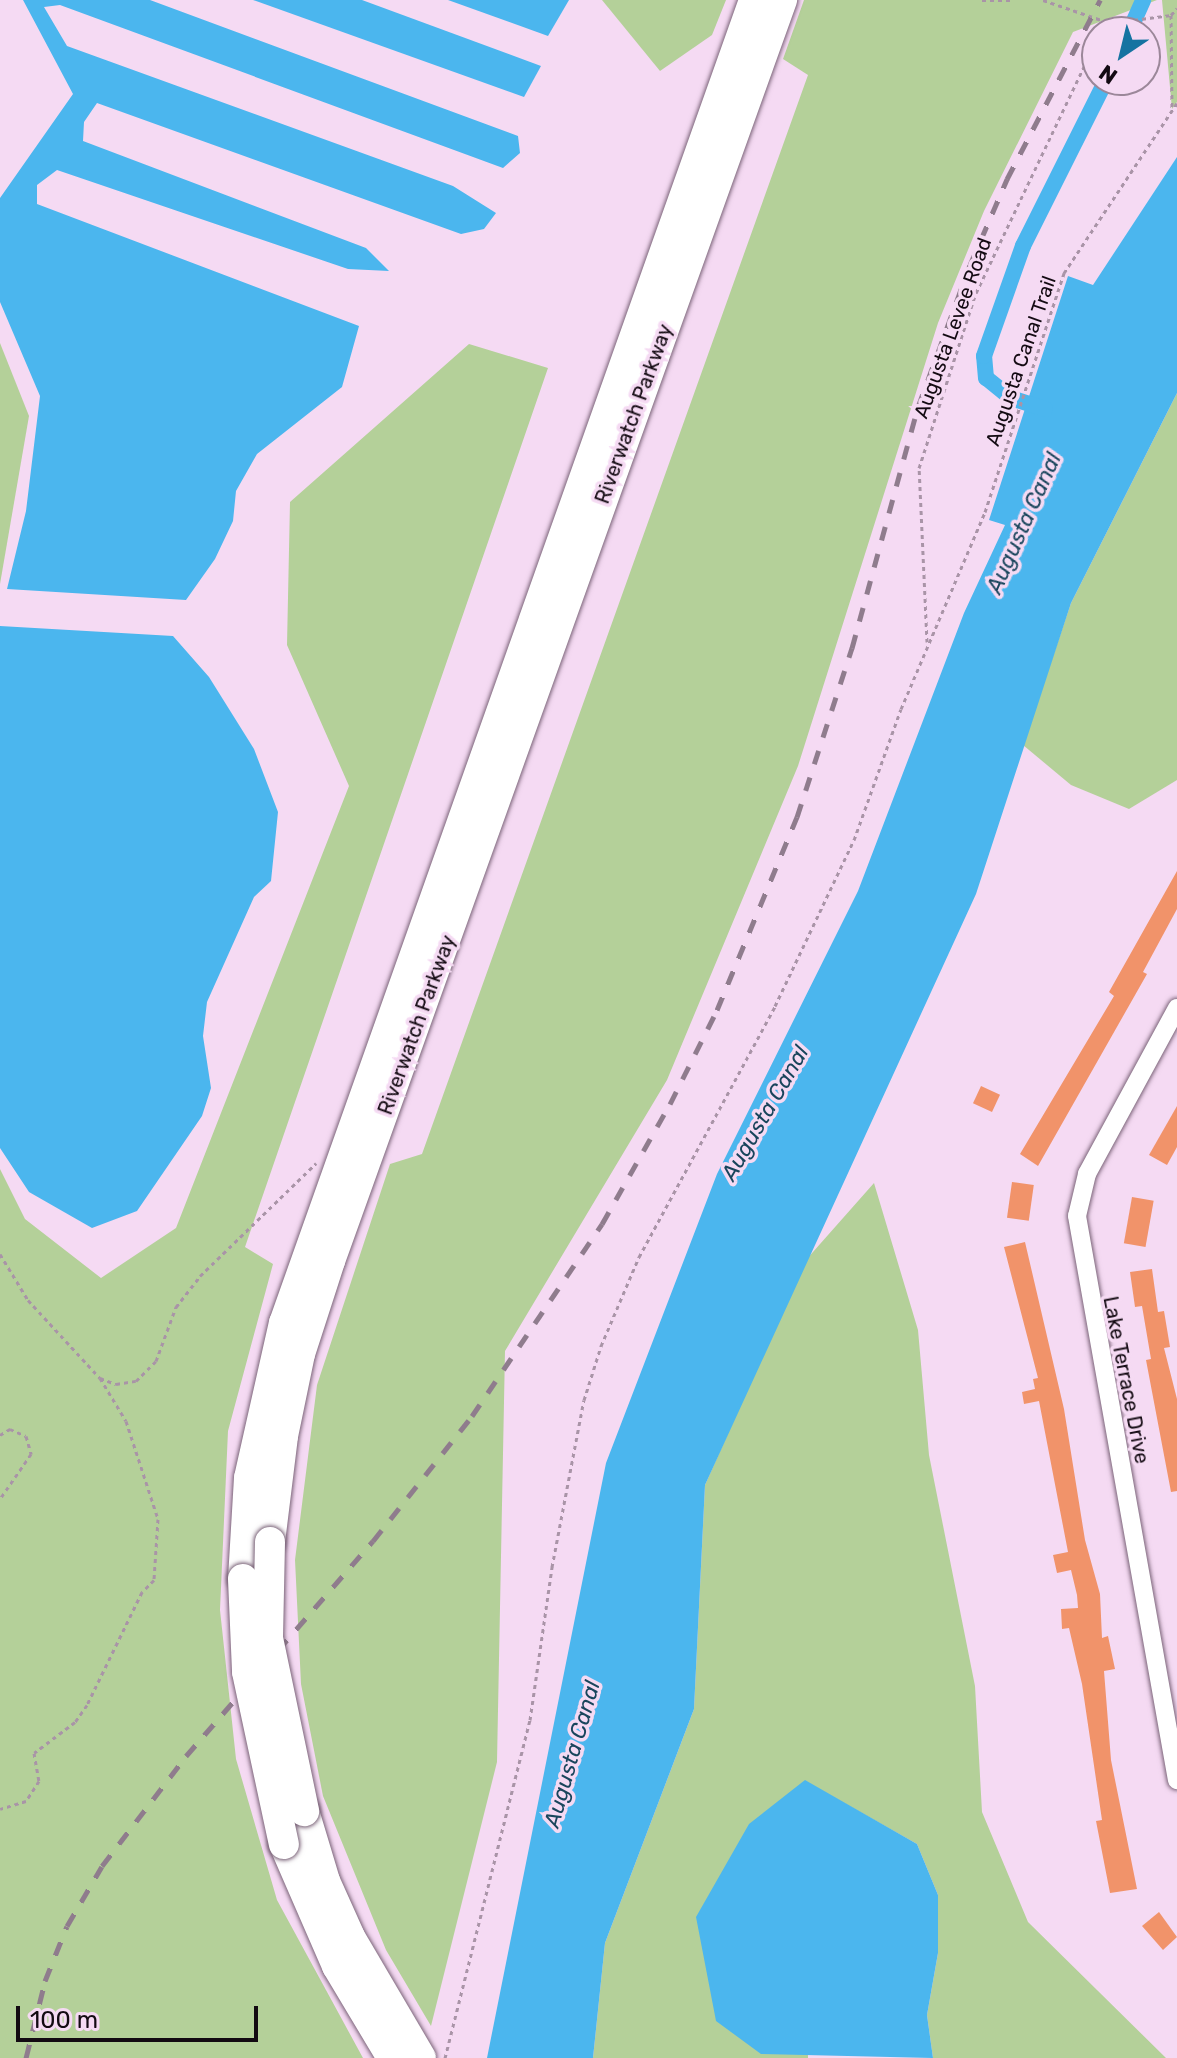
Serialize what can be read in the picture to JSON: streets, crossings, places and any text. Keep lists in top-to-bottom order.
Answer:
{
  "streets": {
    "main road": ["Riverwatch Parkway"],
    "street": ["Lake Terrace Drive"],
    "path": ["Augusta Levee Road", "Augusta Canal Trail"]
  },
  "crossings": [
    ["Augusta Levee Road", "Augusta Canal Trail"]
  ],
  "water": ["Augusta Canal"],
  "scale_bar": "100 m",
  "north": "bottom left"
}
